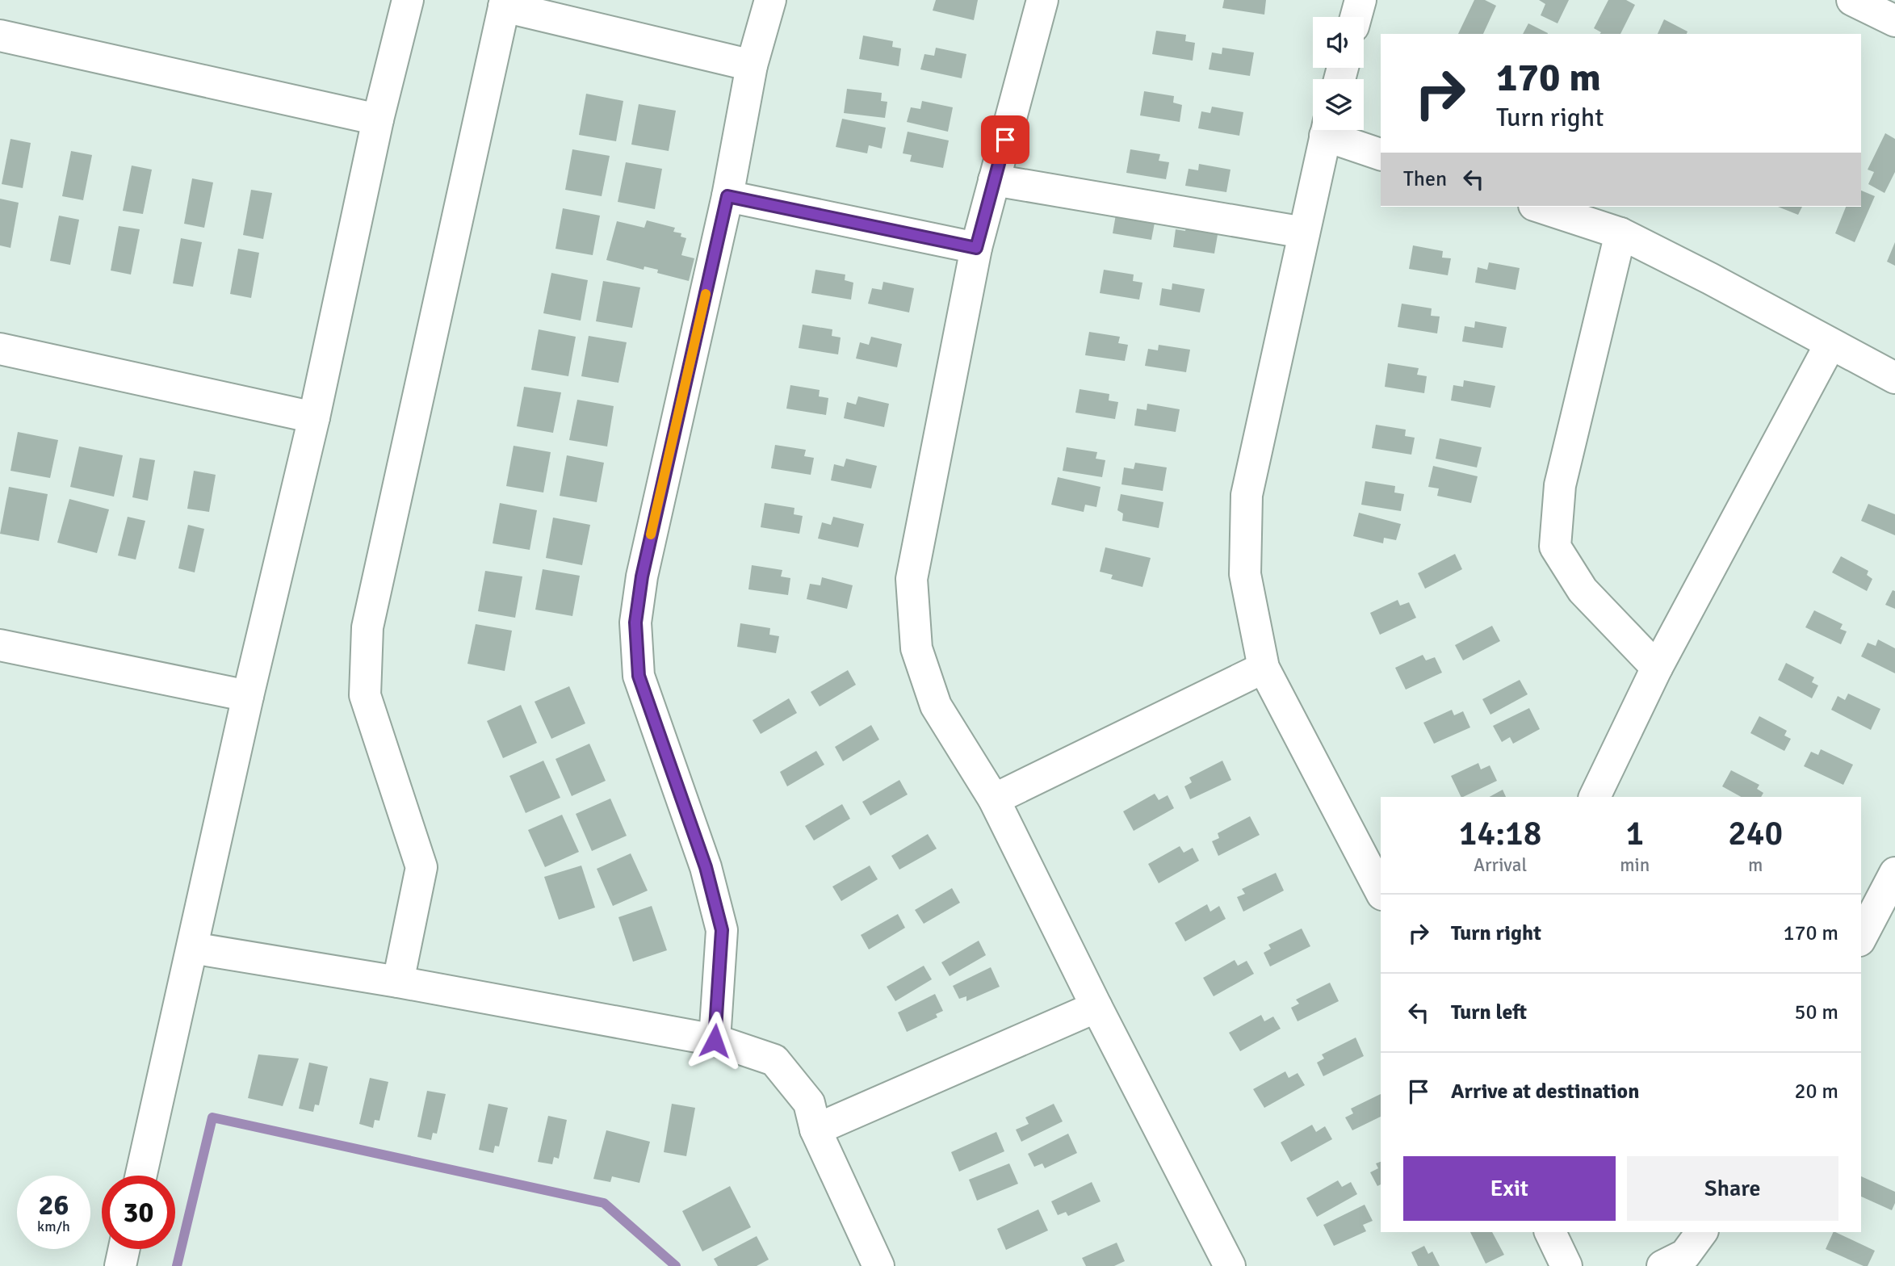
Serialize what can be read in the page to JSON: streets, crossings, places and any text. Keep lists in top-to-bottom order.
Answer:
{
  "page": {
    "turn": ["170 m", "Turn right"],
    "then": "Then",
    "eta": [
      "14:18",
      "Arrival",
      "1",
      "min",
      "240",
      "m"
    ],
    "list": [
      {
        "name": "Turn right",
        "value": "170 m"
      },
      {
        "name": "Turn left",
        "value": "50 m"
      },
      {
        "name": "Arrive at destination",
        "value": "20 m"
      }
    ],
    "buttons": ["Exit", "Share"],
    "speed": "26 km/h",
    "limit": "30"
  }
}
